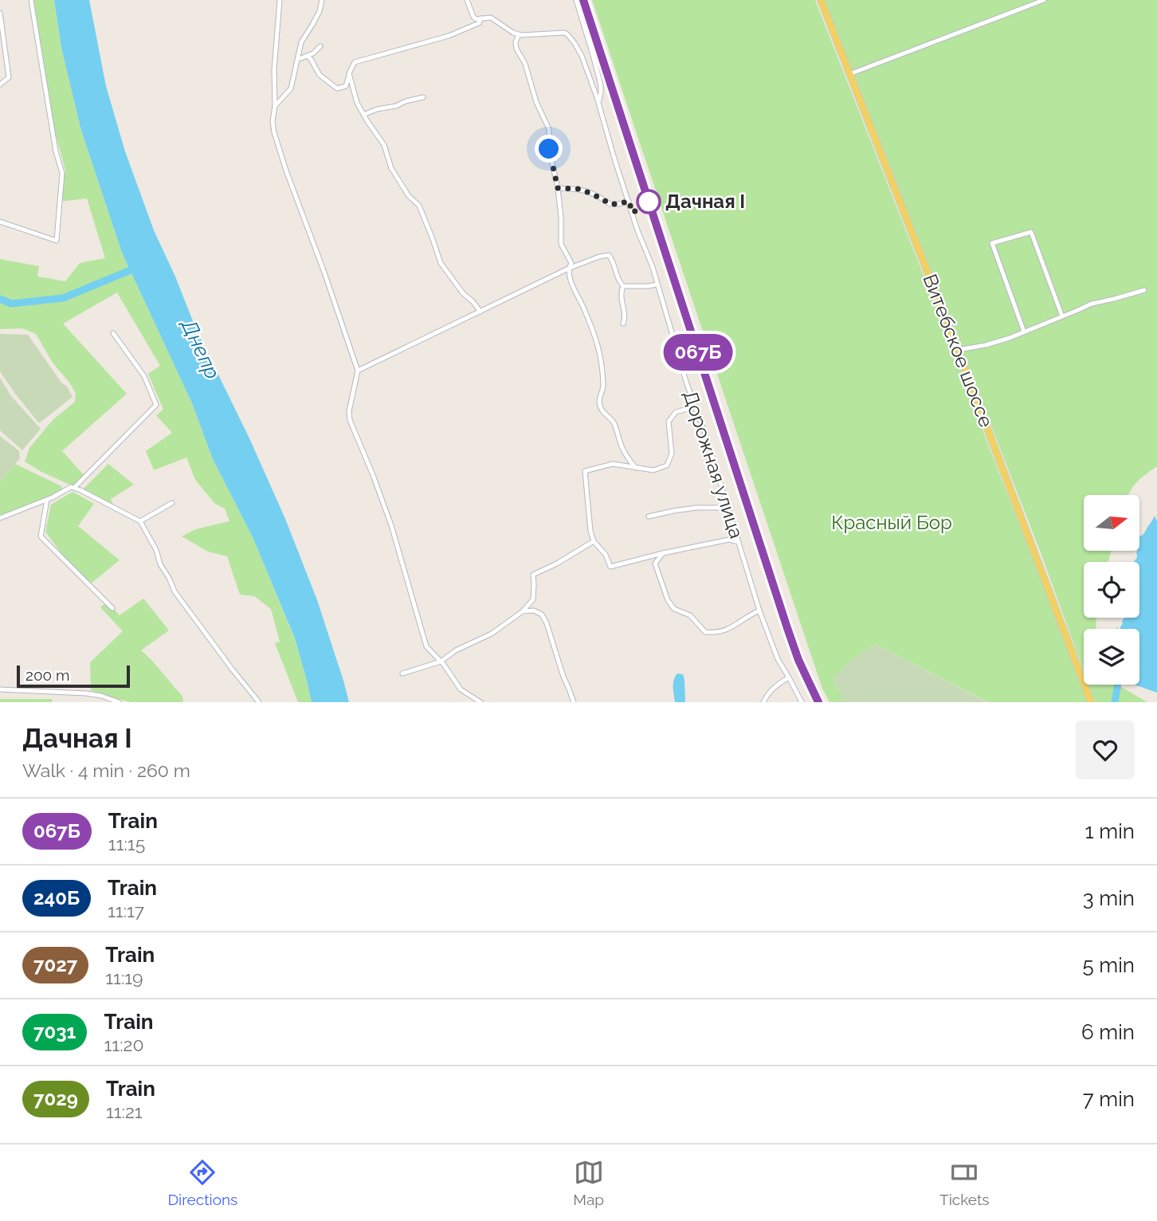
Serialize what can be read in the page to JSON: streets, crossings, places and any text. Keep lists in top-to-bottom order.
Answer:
{
  "streets": {
    "main road": ["Витебское шоссе"],
    "street": ["Дорожная улица"]
  },
  "water": ["Днепр"],
  "parks": ["Красный Бор"],
  "places": ["Дачная I"],
  "scale_bar": "200 m",
  "north": "right",
  "page": {
    "on_map": "067Б",
    "scale": "200 m",
    "heading": ["Дачная I", "Walk · 4 min · 260 m"],
    "list": [
      {
        "mark": "067Б",
        "name": "Train",
        "note": "11:15",
        "value": "1 min"
      },
      {
        "mark": "240Б",
        "name": "Train",
        "note": "11:17",
        "value": "3 min"
      },
      {
        "mark": "7027",
        "name": "Train",
        "note": "11:19",
        "value": "5 min"
      },
      {
        "mark": "7031",
        "name": "Train",
        "note": "11:20",
        "value": "6 min"
      },
      {
        "mark": "7029",
        "name": "Train",
        "note": "11:21",
        "value": "7 min"
      }
    ],
    "tabs": ["Directions", "Map", "Tickets"]
  }
}
